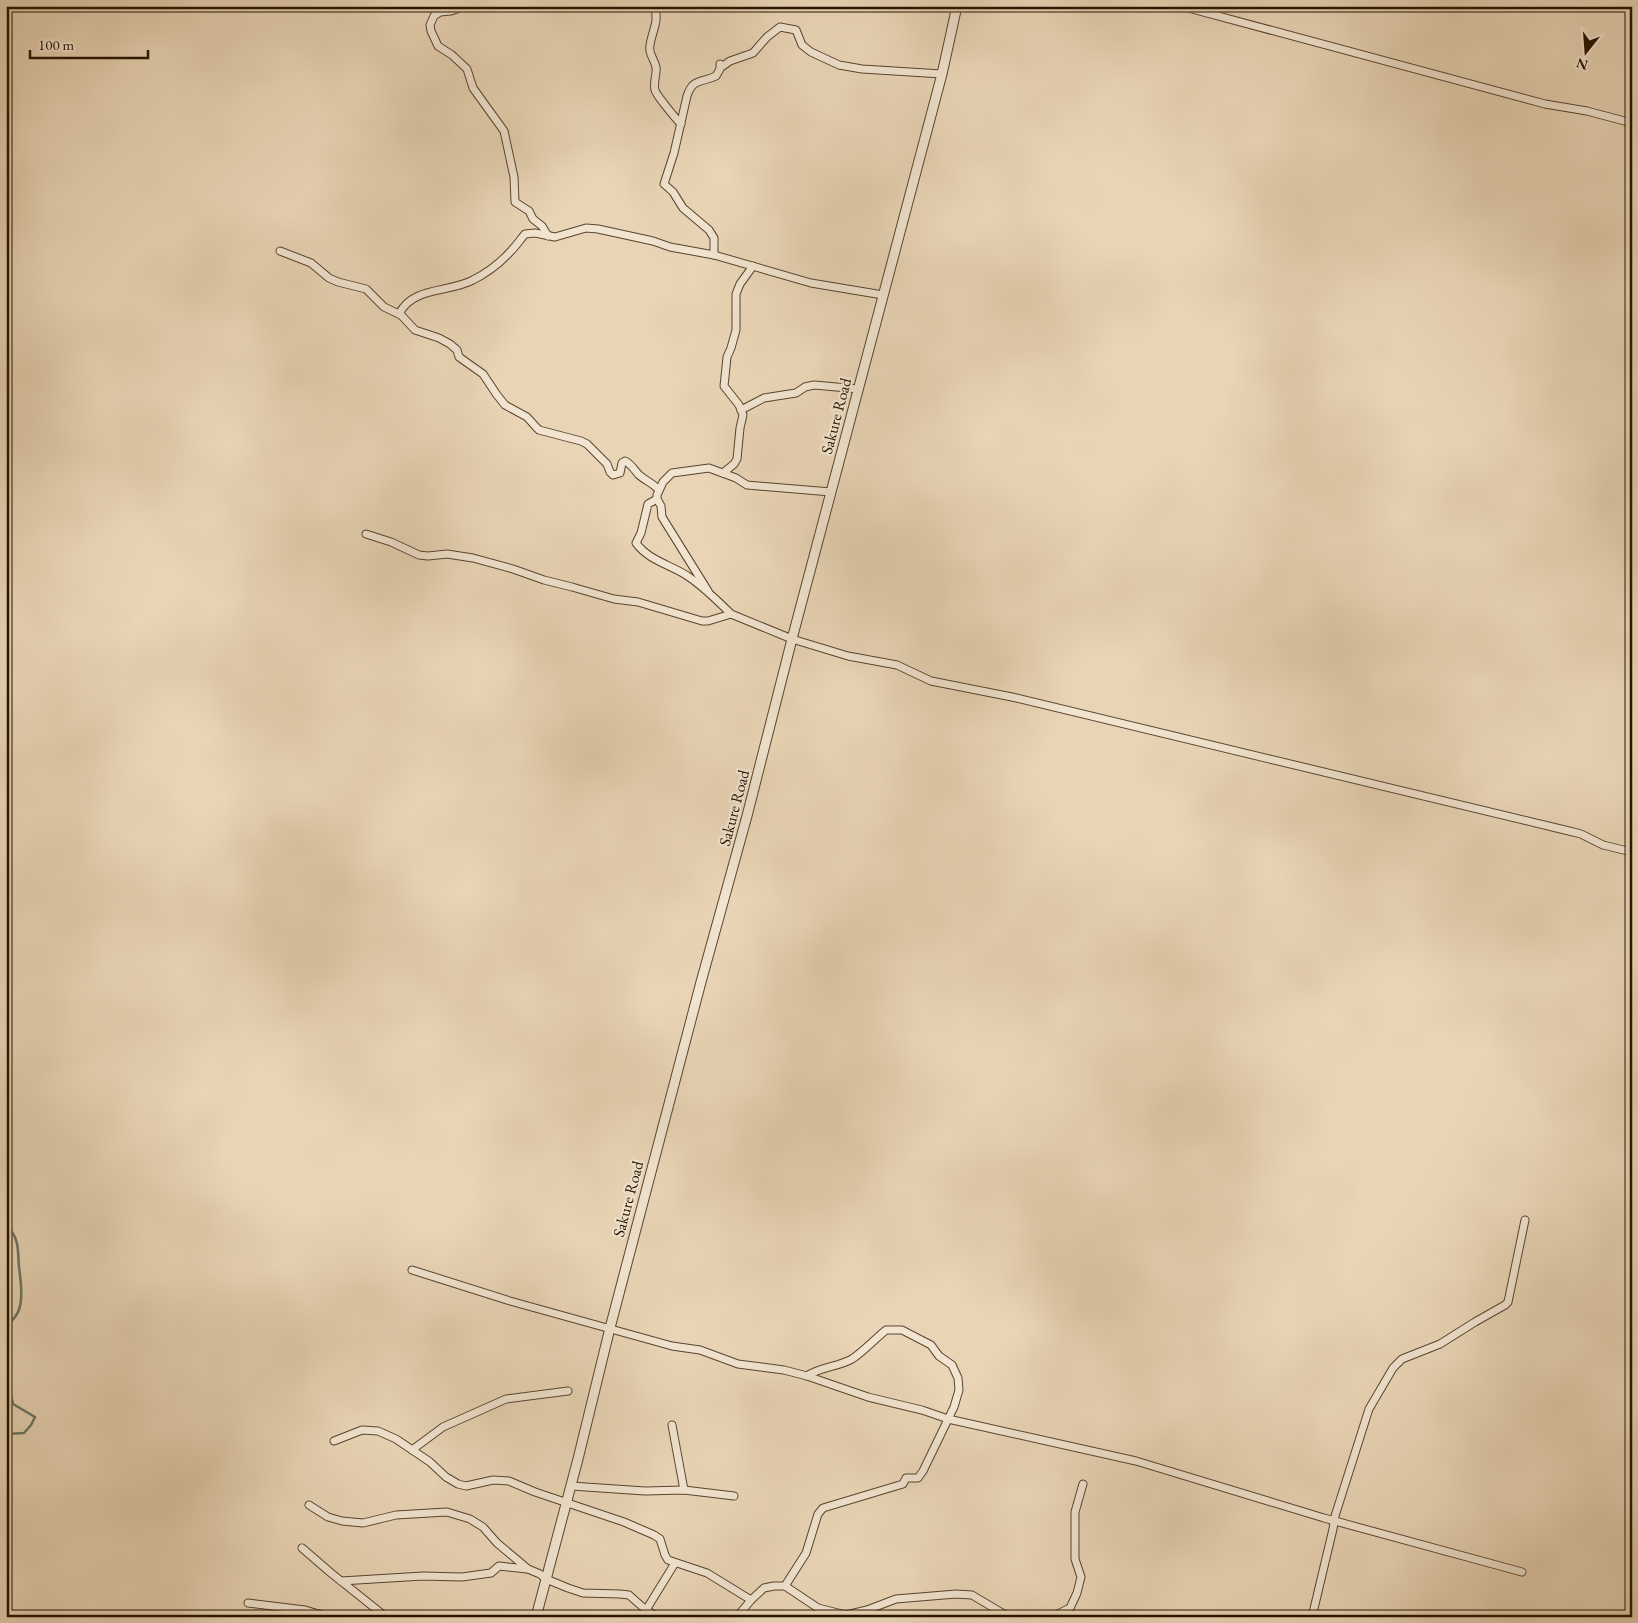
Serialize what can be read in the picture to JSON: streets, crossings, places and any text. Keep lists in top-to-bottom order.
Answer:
{
  "streets": {
    "street": ["Sakure Road"]
  },
  "scale_bar": "100 m",
  "north": "bottom"
}
